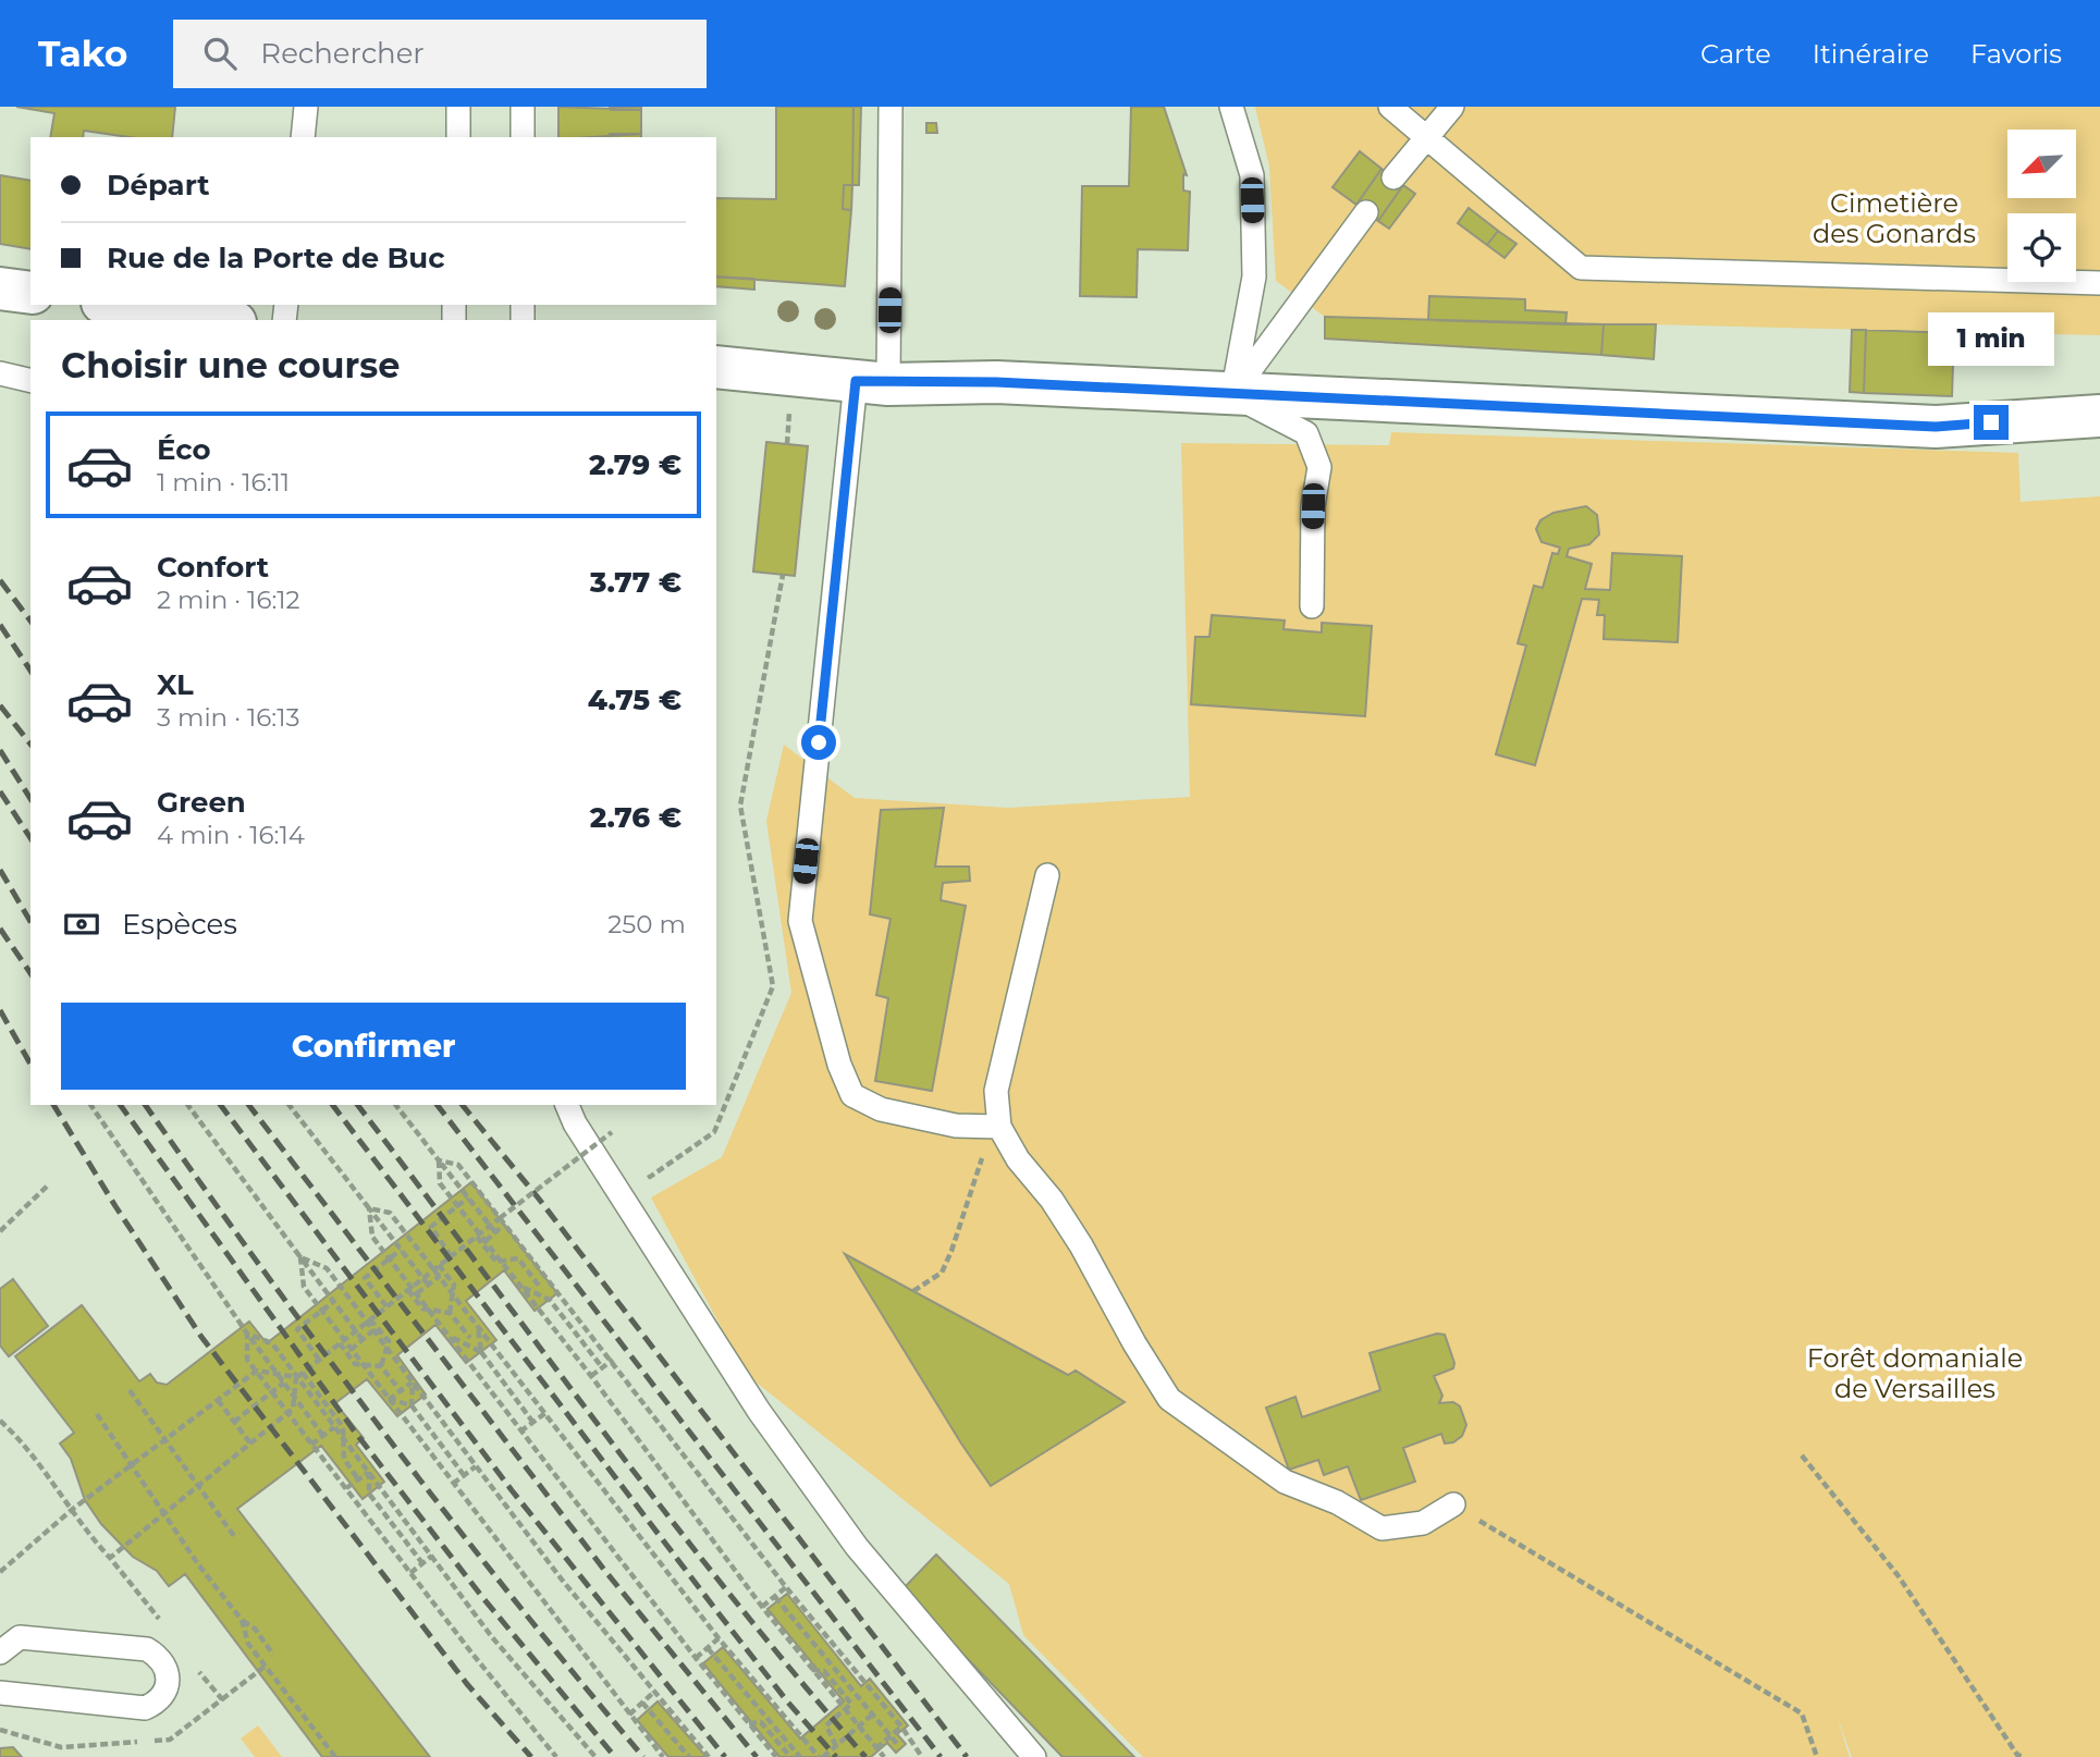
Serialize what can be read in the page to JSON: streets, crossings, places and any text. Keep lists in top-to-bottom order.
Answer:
{
  "parks": ["Cimetière des Gonards", "Forêt domaniale de Versailles"],
  "north": "bottom left",
  "page": {
    "header": "Tako",
    "search": "Rechercher",
    "nav": ["Carte", "Itinéraire", "Favoris"],
    "banner": ["Départ", "Rue de la Porte de Buc"],
    "bubble": "1 min",
    "heading": "Choisir une course",
    "list": [
      {
        "name": "Éco",
        "note": "1 min · 16:11",
        "value": "2.79 €"
      },
      {
        "name": "Confort",
        "note": "2 min · 16:12",
        "value": "3.77 €"
      },
      {
        "name": "XL",
        "note": "3 min · 16:13",
        "value": "4.75 €"
      },
      {
        "name": "Green",
        "note": "4 min · 16:14",
        "value": "2.76 €"
      }
    ],
    "pay": ["Espèces", "250 m"],
    "buttons": "Confirmer"
  }
}
